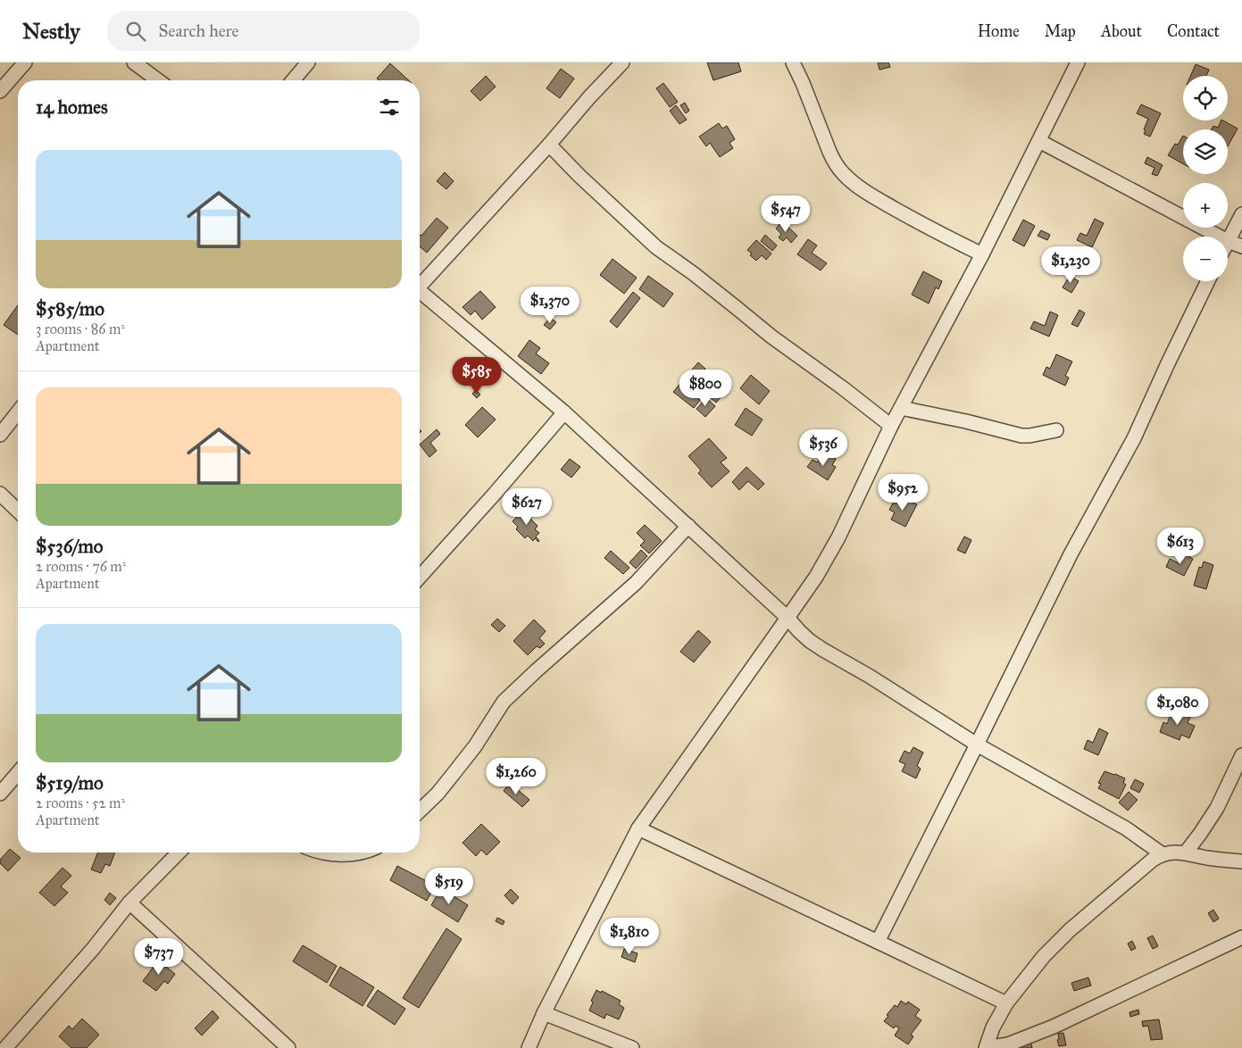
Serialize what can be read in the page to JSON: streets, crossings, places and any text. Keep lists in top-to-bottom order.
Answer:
{
  "page": {
    "header": "Nestly",
    "search": "Search here",
    "nav": [
      "Home",
      "Map",
      "About",
      "Contact"
    ],
    "map_buttons": ["+", "−"],
    "heading": "14 homes",
    "list": [
      {
        "name": "$585/mo",
        "note": "3 rooms · 86 m² · Apartment"
      },
      {
        "name": "$536/mo",
        "note": "2 rooms · 76 m² · Apartment"
      },
      {
        "name": "$519/mo",
        "note": "2 rooms · 52 m² · Apartment"
      }
    ],
    "price": [
      "$547",
      "$1,230",
      "$1,370",
      "$585",
      "$800",
      "$536",
      "$952",
      "$627",
      "$613",
      "$1,080",
      "$1,260",
      "$519",
      "$1,810",
      "$737"
    ]
  }
}
